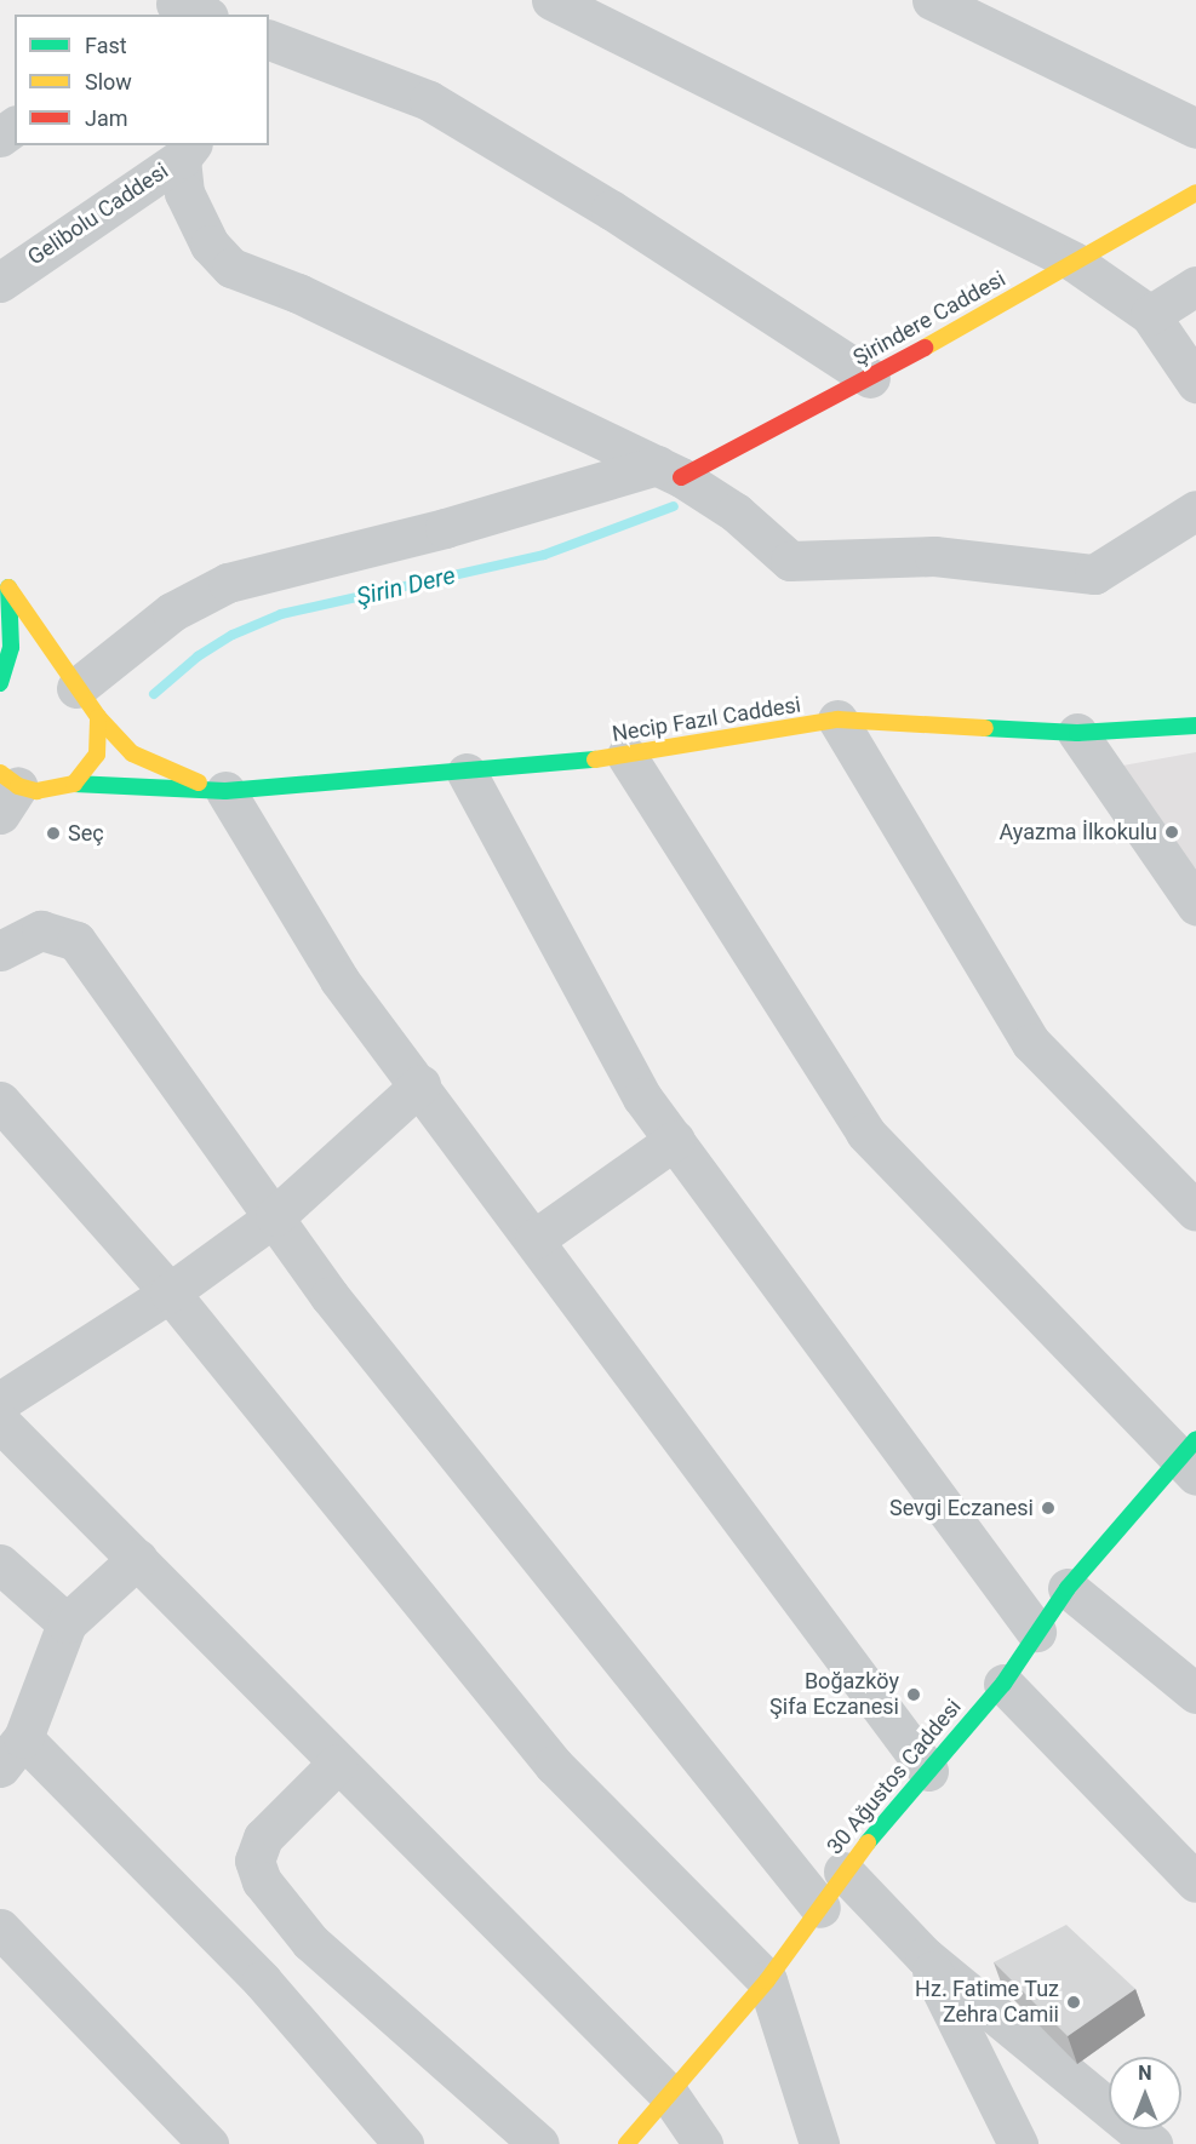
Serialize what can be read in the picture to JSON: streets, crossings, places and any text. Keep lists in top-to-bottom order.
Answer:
{
  "streets": {
    "main road": ["Şirindere Caddesi", "Necip Fazıl Caddesi", "30 Ağustos Caddesi"],
    "street": ["Gelibolu Caddesi"]
  },
  "water": ["Şirin Dere"],
  "places": [
    "Ayazma İlkokulu",
    "Seç",
    "Sevgi Eczanesi",
    "Boğazköy Şifa Eczanesi",
    "Hz. Fatime Tuz Zehra Camii"
  ],
  "legend": ["Fast", "Slow", "Jam"],
  "north": "top"
}
